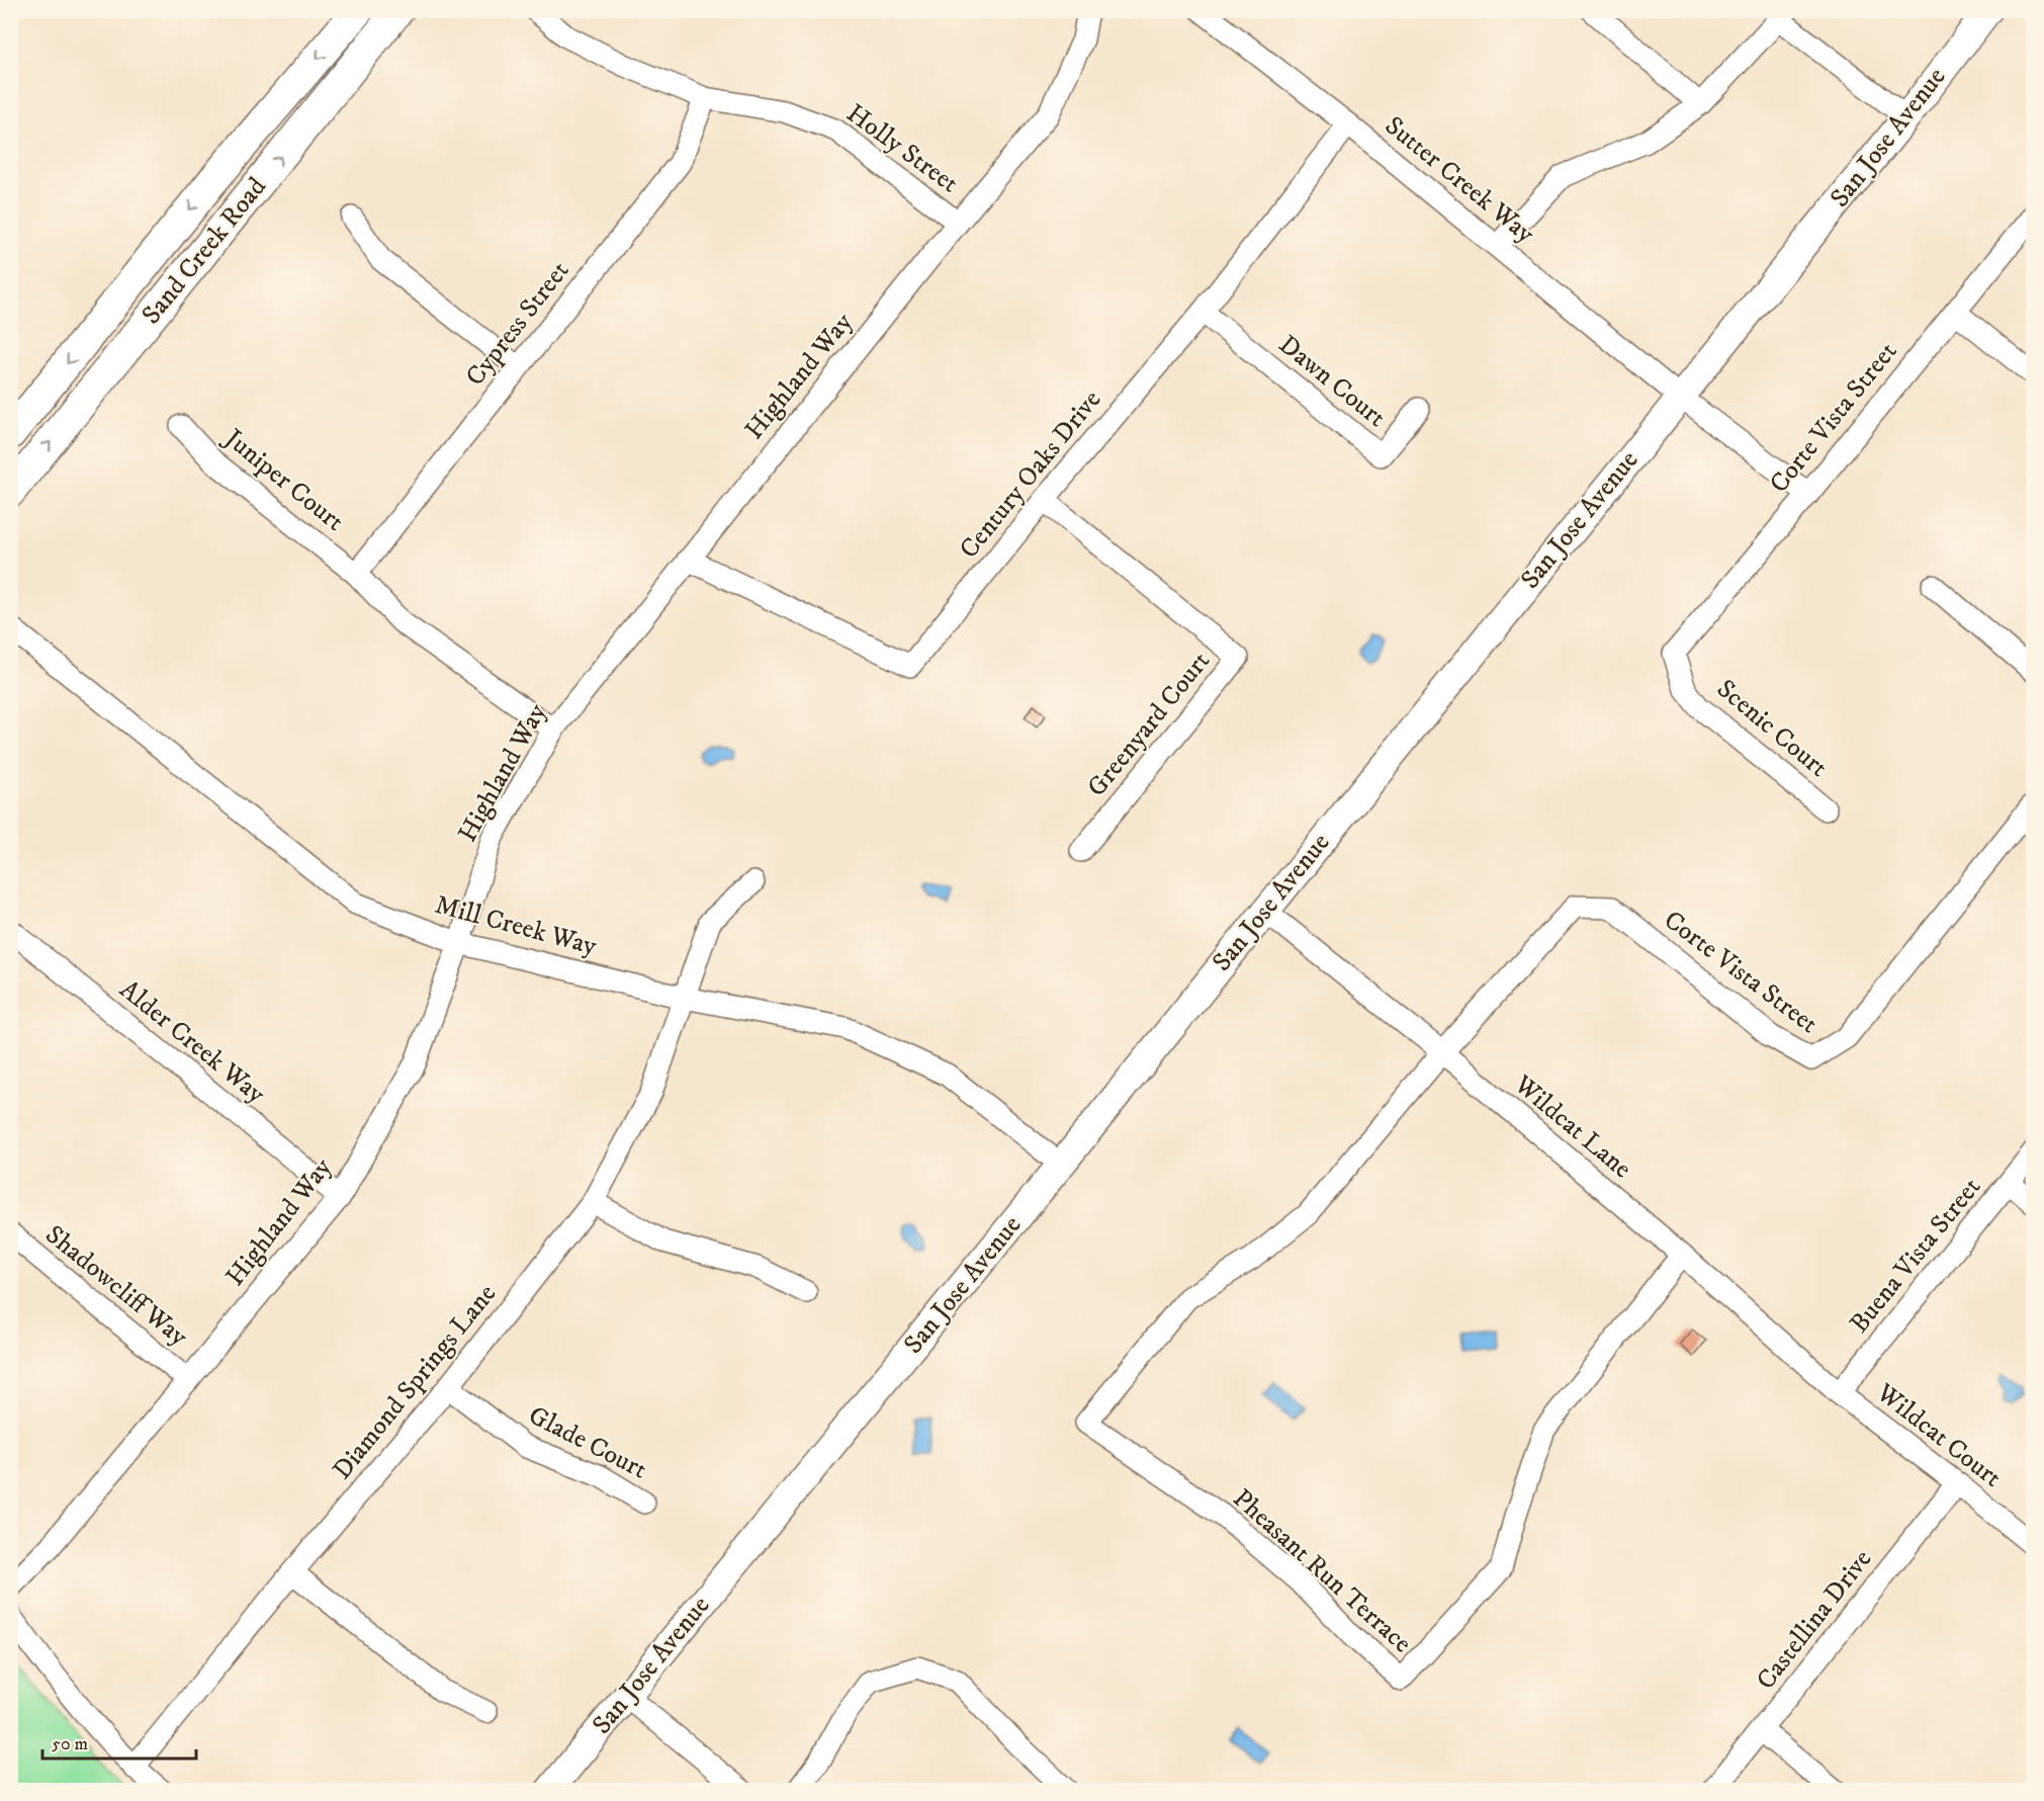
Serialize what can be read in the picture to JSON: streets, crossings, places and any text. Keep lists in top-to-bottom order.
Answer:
{
  "streets": {
    "main road": ["Sand Creek Road"],
    "street": [
      "San Jose Avenue",
      "Holly Street",
      "Sutter Creek Way",
      "Cypress Street",
      "Highland Way",
      "Dawn Court",
      "Corte Vista Street",
      "Century Oaks Drive",
      "Juniper Court",
      "Greenyard Court",
      "Scenic Court",
      "Mill Creek Way",
      "Alder Creek Way",
      "Wildcat Lane",
      "Buena Vista Street",
      "Shadowcliff Way",
      "Diamond Springs Lane",
      "Wildcat Court",
      "Glade Court",
      "Pheasant Run Terrace",
      "Castellina Drive"
    ]
  },
  "crossings": [
    ["San Jose Avenue", "Sutter Creek Way"],
    ["San Jose Avenue", "Mill Creek Way"],
    ["San Jose Avenue", "Wildcat Lane"],
    ["Holly Street", "Cypress Street"],
    ["Holly Street", "Highland Way"],
    ["Sutter Creek Way", "Corte Vista Street"],
    ["Sutter Creek Way", "Century Oaks Drive"],
    ["Cypress Street", "Juniper Court"],
    ["Highland Way", "Century Oaks Drive"],
    ["Highland Way", "Juniper Court"],
    ["Highland Way", "Mill Creek Way"],
    ["Highland Way", "Alder Creek Way"],
    ["Highland Way", "Shadowcliff Way"],
    ["Dawn Court", "Century Oaks Drive"],
    ["Corte Vista Street", "Scenic Court"],
    ["Corte Vista Street", "Wildcat Lane"],
    ["Corte Vista Street", "Pheasant Run Terrace"],
    ["Century Oaks Drive", "Greenyard Court"],
    ["Mill Creek Way", "Diamond Springs Lane"],
    ["Wildcat Lane", "Buena Vista Street"],
    ["Wildcat Lane", "Wildcat Court"],
    ["Wildcat Lane", "Pheasant Run Terrace"],
    ["Buena Vista Street", "Wildcat Court"],
    ["Diamond Springs Lane", "Glade Court"],
    ["Wildcat Court", "Castellina Drive"]
  ],
  "scale_bar": "50 m"
}
